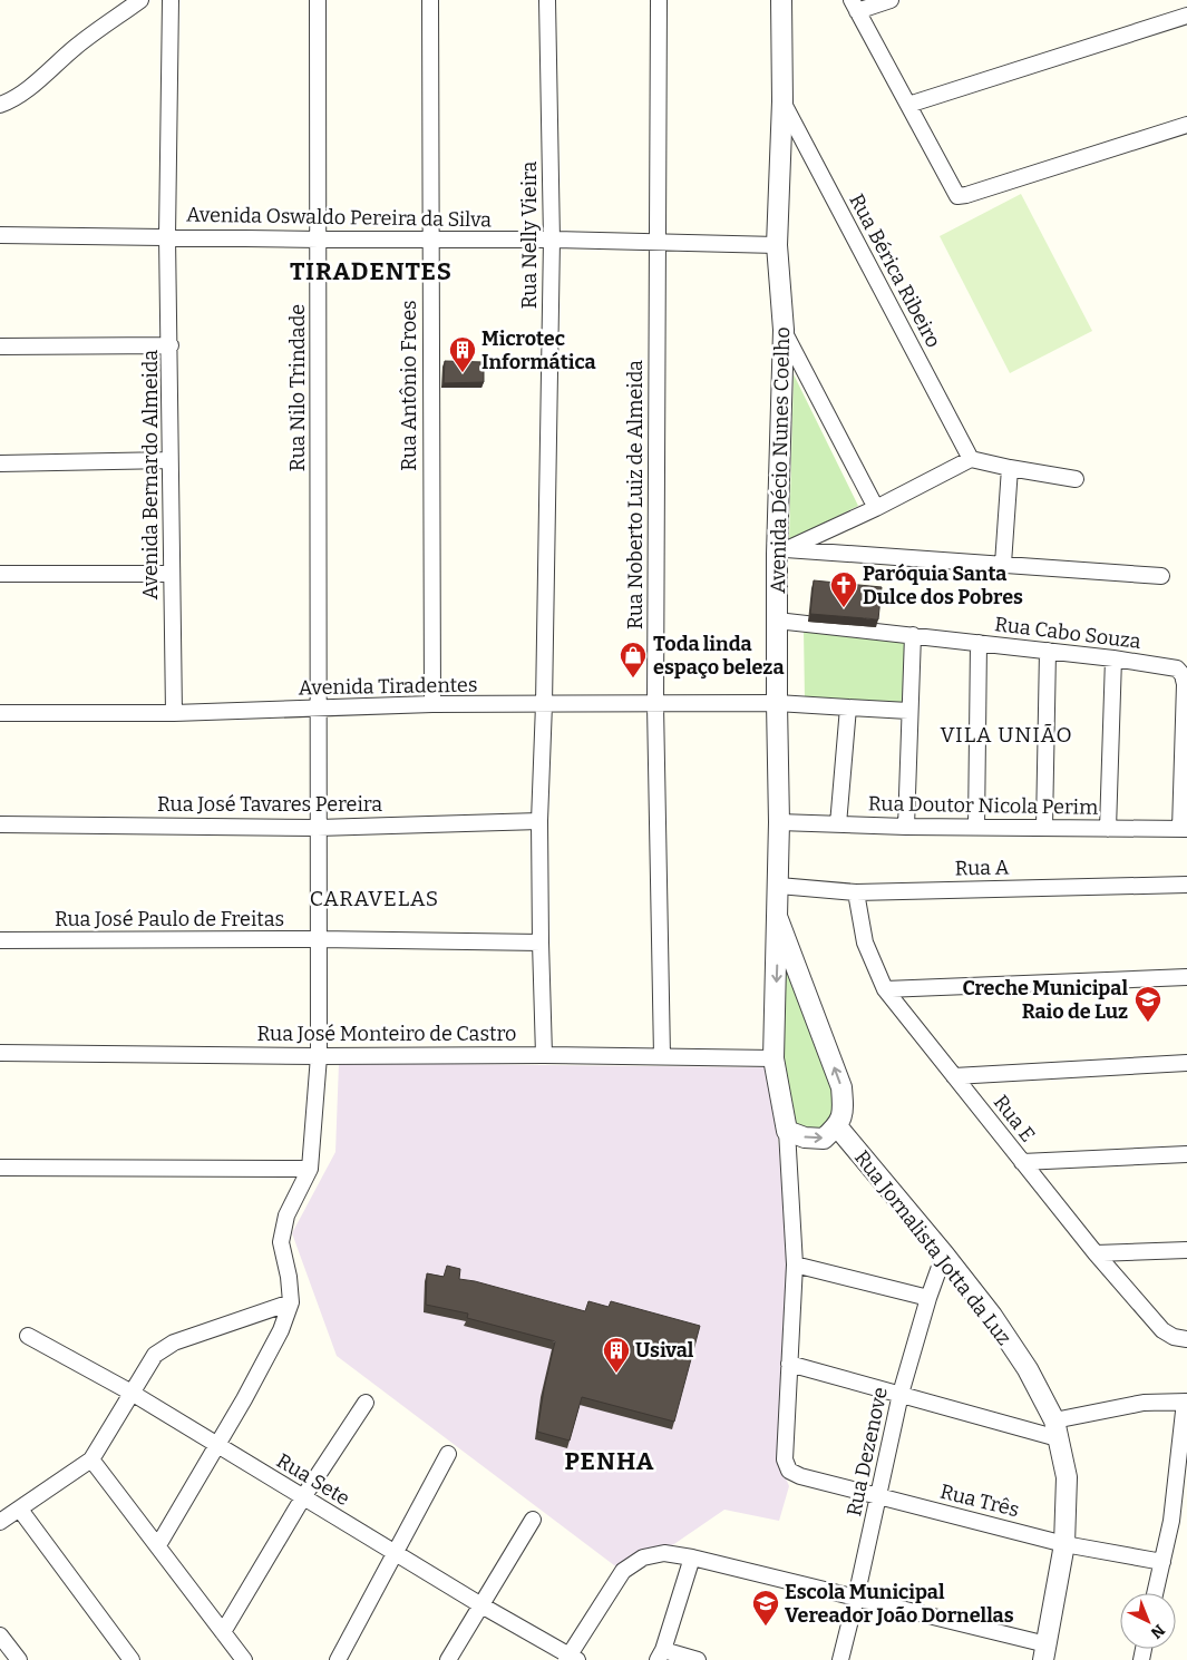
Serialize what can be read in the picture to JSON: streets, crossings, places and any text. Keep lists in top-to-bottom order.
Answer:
{
  "streets": {
    "street": [
      "Avenida Oswaldo Pereira da Silva",
      "Rua Nelly Vieira",
      "Rua Bérica Ribeiro",
      "Rua Antônio Froes",
      "Rua Nilo Trindade",
      "Avenida Décio Nunes Coelho",
      "Avenida Bernardo Almeida",
      "Rua Noberto Luiz de Almeida",
      "Rua Cabo Souza",
      "Avenida Tiradentes",
      "Rua José Tavares Pereira",
      "Rua Doutor Nicola Perim",
      "Rua A",
      "Rua José Paulo de Freitas",
      "Rua José Monteiro de Castro",
      "Rua E",
      "Rua Jornalista Jotta da Luz",
      "Rua Dezenove",
      "Rua Sete",
      "Rua Três"
    ]
  },
  "crossings": [
    ["Avenida Oswaldo Pereira da Silva", "Rua Nelly Vieira"],
    ["Avenida Oswaldo Pereira da Silva", "Rua Antônio Froes"],
    ["Avenida Oswaldo Pereira da Silva", "Rua Nilo Trindade"],
    ["Avenida Oswaldo Pereira da Silva", "Avenida Décio Nunes Coelho"],
    ["Avenida Oswaldo Pereira da Silva", "Avenida Bernardo Almeida"],
    ["Avenida Oswaldo Pereira da Silva", "Rua Noberto Luiz de Almeida"],
    ["Rua Nelly Vieira", "Avenida Tiradentes"],
    ["Rua Nelly Vieira", "Rua José Tavares Pereira"],
    ["Rua Nelly Vieira", "Rua José Paulo de Freitas"],
    ["Rua Nelly Vieira", "Rua José Monteiro de Castro"],
    ["Rua Bérica Ribeiro", "Avenida Décio Nunes Coelho"],
    ["Rua Antônio Froes", "Avenida Tiradentes"],
    ["Rua Nilo Trindade", "Avenida Tiradentes"],
    ["Rua Nilo Trindade", "Rua José Tavares Pereira"],
    ["Rua Nilo Trindade", "Rua José Paulo de Freitas"],
    ["Rua Nilo Trindade", "Rua José Monteiro de Castro"],
    ["Avenida Décio Nunes Coelho", "Rua Cabo Souza"],
    ["Avenida Décio Nunes Coelho", "Avenida Tiradentes"],
    ["Avenida Décio Nunes Coelho", "Rua Doutor Nicola Perim"],
    ["Avenida Décio Nunes Coelho", "Rua A"],
    ["Avenida Décio Nunes Coelho", "Rua José Monteiro de Castro"],
    ["Avenida Bernardo Almeida", "Avenida Tiradentes"],
    ["Rua Noberto Luiz de Almeida", "Avenida Tiradentes"],
    ["Rua Noberto Luiz de Almeida", "Rua José Monteiro de Castro"],
    ["Rua Cabo Souza", "Rua Doutor Nicola Perim"],
    ["Rua A", "Rua E"],
    ["Rua Jornalista Jotta da Luz", "Rua Dezenove"],
    ["Rua Jornalista Jotta da Luz", "Rua Três"],
    ["Rua Dezenove", "Rua Três"]
  ],
  "districts": [
    "TIRADENTES",
    "VILA UNIÃO",
    "CARAVELAS",
    "PENHA"
  ],
  "places": {
    "building": ["Microtec Informática", "Usival"],
    "church": ["Paróquia Santa Dulce dos Pobres"],
    "shop": ["Toda linda espaço beleza"],
    "school or university": ["Creche Municipal Raio de Luz", "Escola Municipal Vereador João Dornellas"]
  },
  "north": "bottom right"
}
